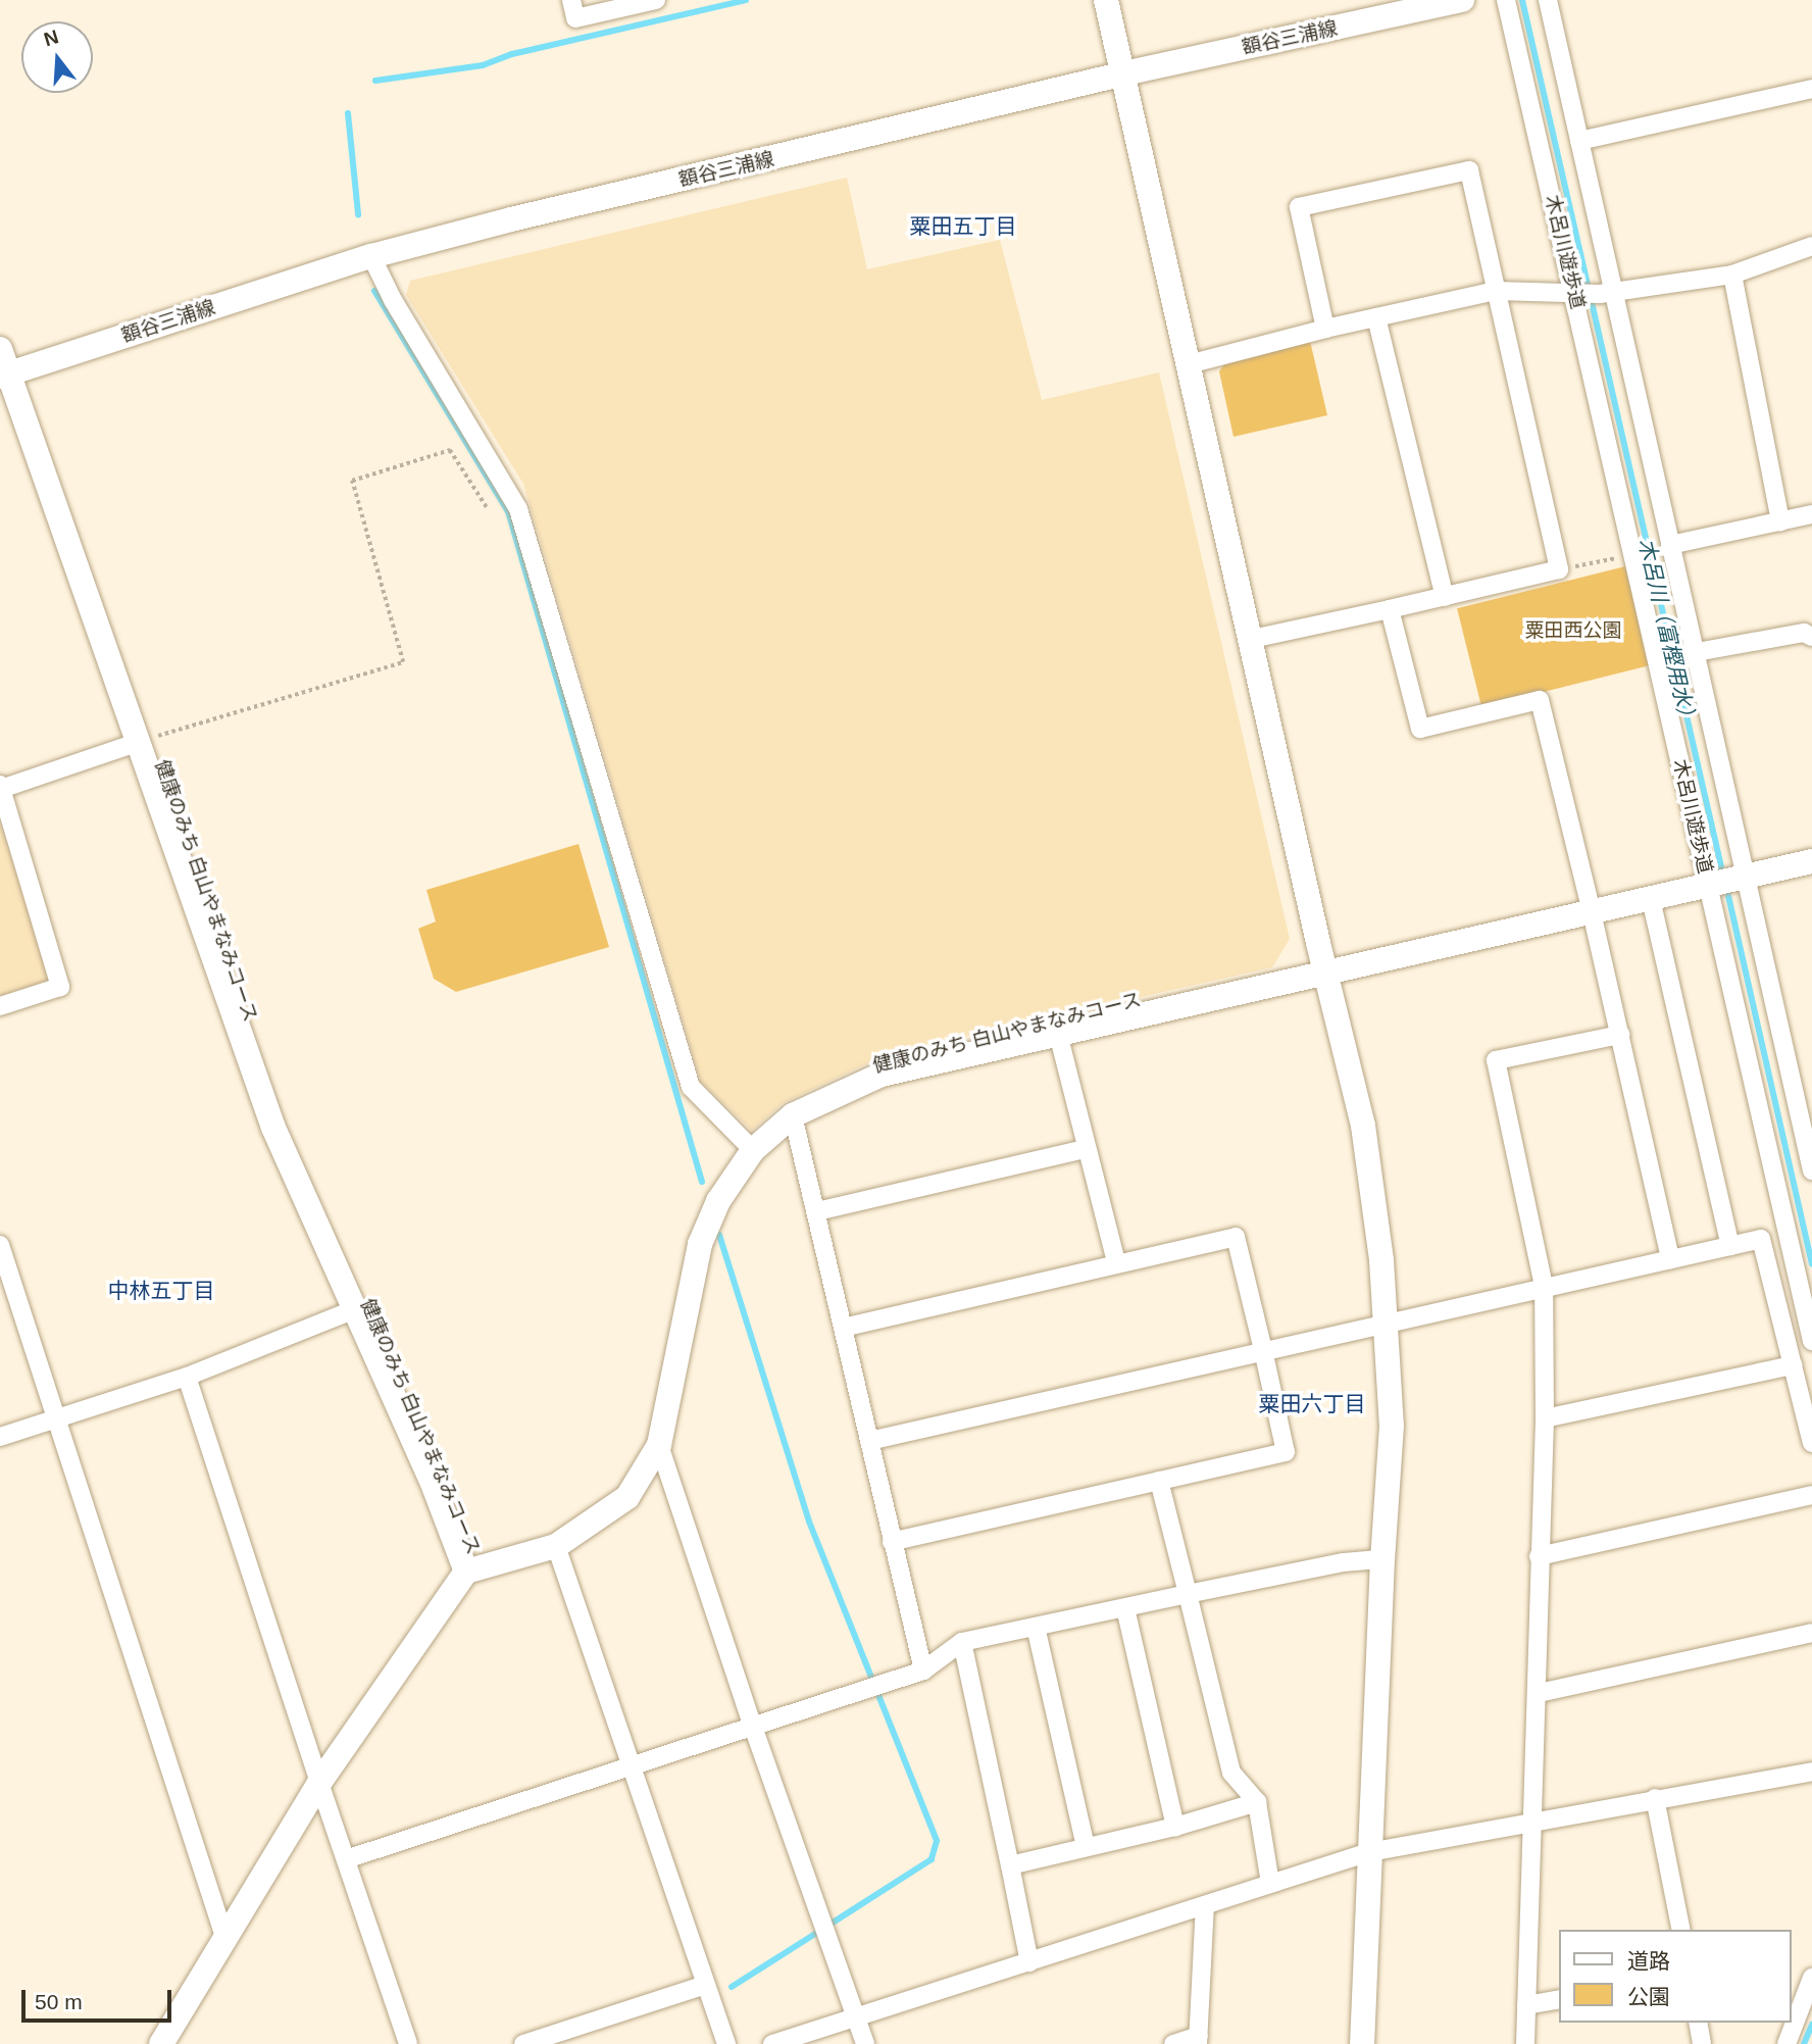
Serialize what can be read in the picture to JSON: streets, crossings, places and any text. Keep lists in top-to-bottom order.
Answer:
{
  "streets": {
    "street": ["額谷三浦線", "木呂川遊歩道"]
  },
  "districts": ["粟田五丁目", "中林五丁目", "粟田六丁目"],
  "water": ["木呂川（富樫用水）"],
  "parks": ["粟田西公園"],
  "legend": ["道路", "公園"],
  "scale_bar": "50 m",
  "north": "top"
}
